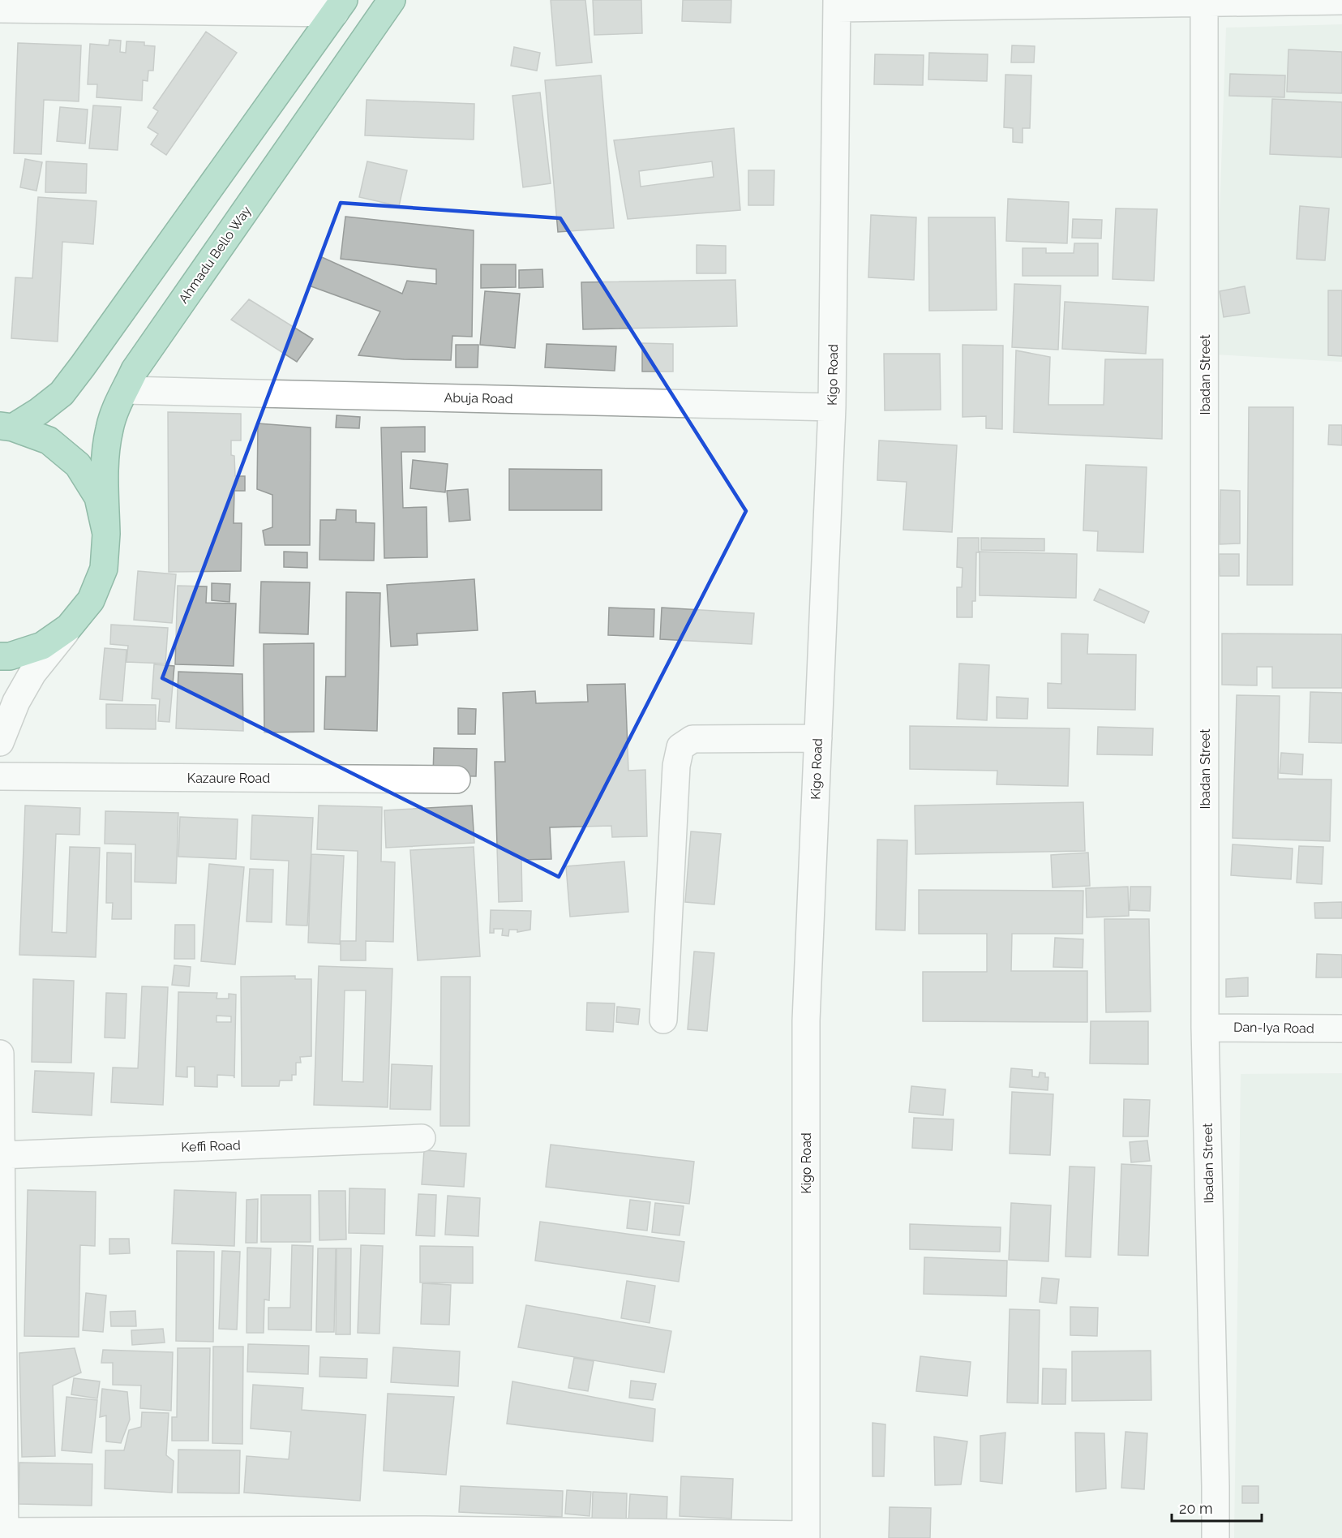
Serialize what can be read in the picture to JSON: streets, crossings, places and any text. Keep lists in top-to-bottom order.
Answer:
{
  "streets": {
    "main road": ["Ahmadu Bello Way"],
    "street": [
      "Kigo Road",
      "Ibadan Street",
      "Abuja Road",
      "Kazaure Road",
      "Dan-Iya Road",
      "Keffi Road"
    ]
  },
  "crossings": [
    ["Ahmadu Bello Way", "Abuja Road"],
    ["Kigo Road", "Abuja Road"],
    ["Ibadan Street", "Dan-Iya Road"]
  ],
  "scale_bar": "20 m"
}
